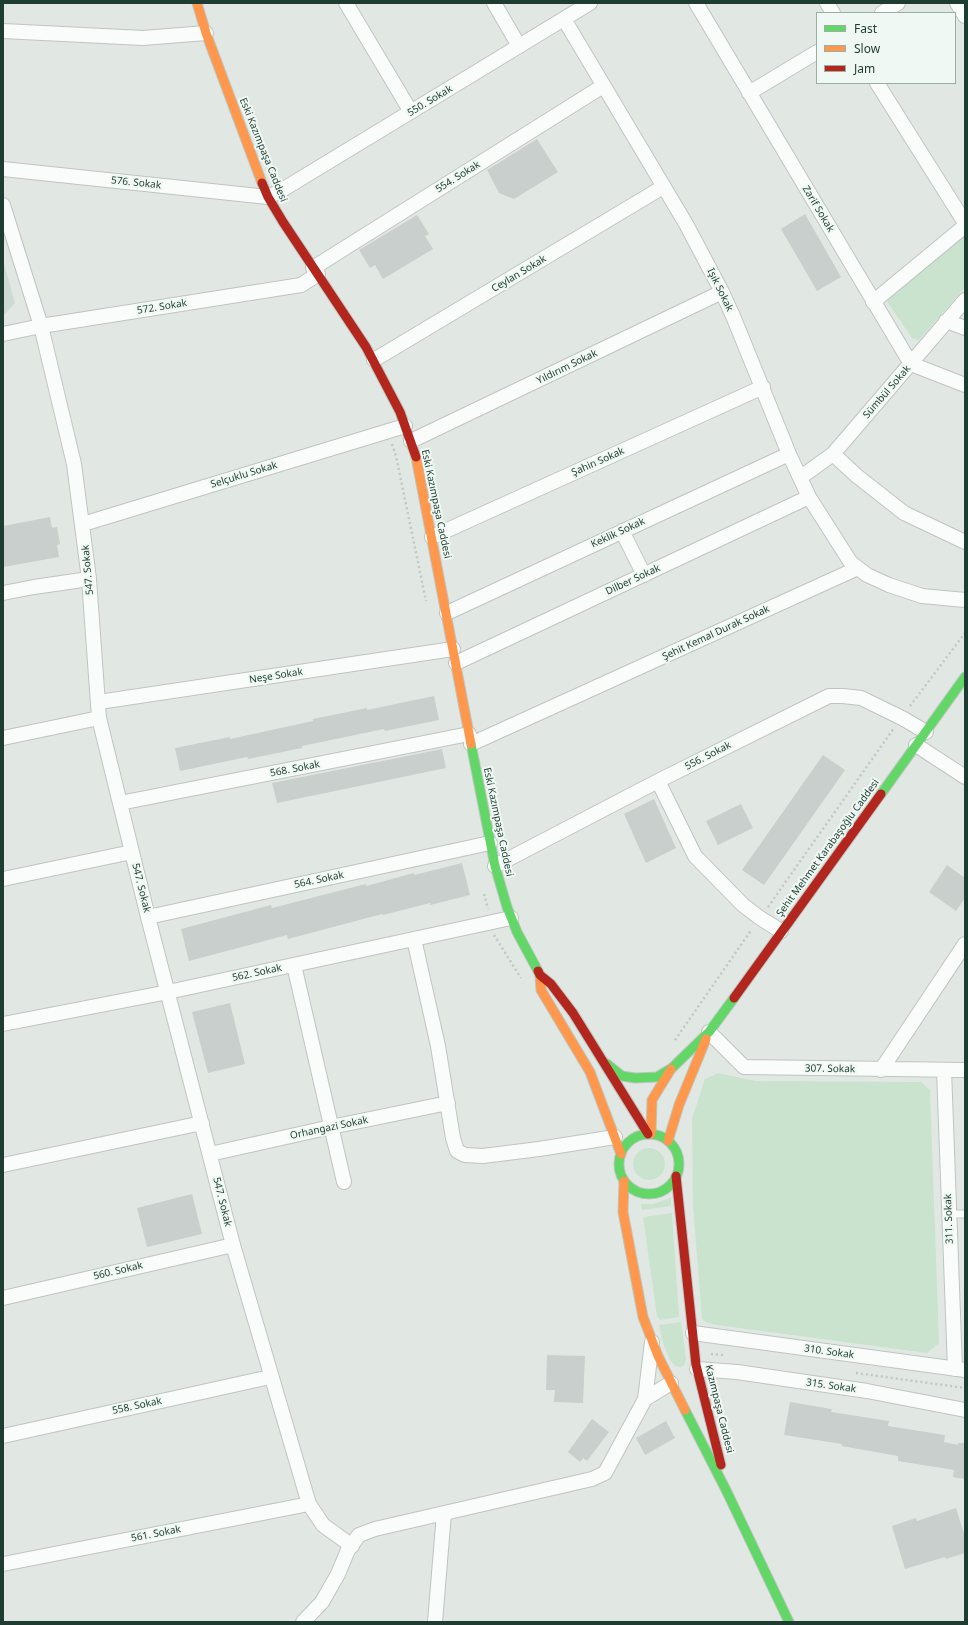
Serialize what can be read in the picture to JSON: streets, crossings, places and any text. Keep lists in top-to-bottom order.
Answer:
{
  "streets": {
    "main road": ["Eski Kazımpaşa Caddesi", "Şehit Mehmet Karabaşoğlu Caddesi", "Kazımpaşa Caddesi"],
    "street": [
      "550. Sokak",
      "554. Sokak",
      "576. Sokak",
      "Zarif Sokak",
      "Ceylan Sokak",
      "Işık Sokak",
      "572. Sokak",
      "Yıldırım Sokak",
      "Sümbül Sokak",
      "Şahin Sokak",
      "Selçuklu Sokak",
      "Keklik Sokak",
      "547. Sokak",
      "Dilber Sokak",
      "Şehit Kemal Durak Sokak",
      "Neşe Sokak",
      "556. Sokak",
      "568. Sokak",
      "564. Sokak",
      "562. Sokak",
      "307. Sokak",
      "Orhangazi Sokak",
      "311. Sokak",
      "560. Sokak",
      "310. Sokak",
      "315. Sokak",
      "558. Sokak",
      "561. Sokak"
    ]
  },
  "crossings": [
    ["550. Sokak", "Eski Kazımpaşa Caddesi"],
    ["550. Sokak", "576. Sokak"],
    ["550. Sokak", "Işık Sokak"],
    ["Eski Kazımpaşa Caddesi", "554. Sokak"],
    ["Eski Kazımpaşa Caddesi", "576. Sokak"],
    ["Eski Kazımpaşa Caddesi", "Ceylan Sokak"],
    ["Eski Kazımpaşa Caddesi", "572. Sokak"],
    ["Eski Kazımpaşa Caddesi", "Yıldırım Sokak"],
    ["Eski Kazımpaşa Caddesi", "Şahin Sokak"],
    ["Eski Kazımpaşa Caddesi", "Selçuklu Sokak"],
    ["Eski Kazımpaşa Caddesi", "Keklik Sokak"],
    ["Eski Kazımpaşa Caddesi", "Dilber Sokak"],
    ["Eski Kazımpaşa Caddesi", "Şehit Kemal Durak Sokak"],
    ["Eski Kazımpaşa Caddesi", "Neşe Sokak"],
    ["Eski Kazımpaşa Caddesi", "556. Sokak"],
    ["Eski Kazımpaşa Caddesi", "568. Sokak"],
    ["Eski Kazımpaşa Caddesi", "Şehit Mehmet Karabaşoğlu Caddesi"],
    ["Eski Kazımpaşa Caddesi", "564. Sokak"],
    ["Eski Kazımpaşa Caddesi", "562. Sokak"],
    ["Eski Kazımpaşa Caddesi", "Kazımpaşa Caddesi"],
    ["554. Sokak", "Işık Sokak"],
    ["554. Sokak", "572. Sokak"],
    ["Zarif Sokak", "Sümbül Sokak"],
    ["Ceylan Sokak", "Işık Sokak"],
    ["Işık Sokak", "Yıldırım Sokak"],
    ["Işık Sokak", "Sümbül Sokak"],
    ["Işık Sokak", "Şahin Sokak"],
    ["Işık Sokak", "Keklik Sokak"],
    ["Işık Sokak", "Dilber Sokak"],
    ["Işık Sokak", "Şehit Kemal Durak Sokak"],
    ["572. Sokak", "547. Sokak"],
    ["Selçuklu Sokak", "547. Sokak"],
    ["547. Sokak", "Neşe Sokak"],
    ["547. Sokak", "568. Sokak"],
    ["547. Sokak", "564. Sokak"],
    ["547. Sokak", "562. Sokak"],
    ["547. Sokak", "Orhangazi Sokak"],
    ["547. Sokak", "560. Sokak"],
    ["547. Sokak", "558. Sokak"],
    ["547. Sokak", "561. Sokak"],
    ["Şehit Kemal Durak Sokak", "568. Sokak"],
    ["556. Sokak", "Şehit Mehmet Karabaşoğlu Caddesi"],
    ["Şehit Mehmet Karabaşoğlu Caddesi", "307. Sokak"],
    ["Şehit Mehmet Karabaşoğlu Caddesi", "Kazımpaşa Caddesi"],
    ["307. Sokak", "311. Sokak"],
    ["311. Sokak", "310. Sokak"],
    ["310. Sokak", "Kazımpaşa Caddesi"],
    ["315. Sokak", "Kazımpaşa Caddesi"]
  ],
  "legend": ["Fast", "Slow", "Jam"]
}
